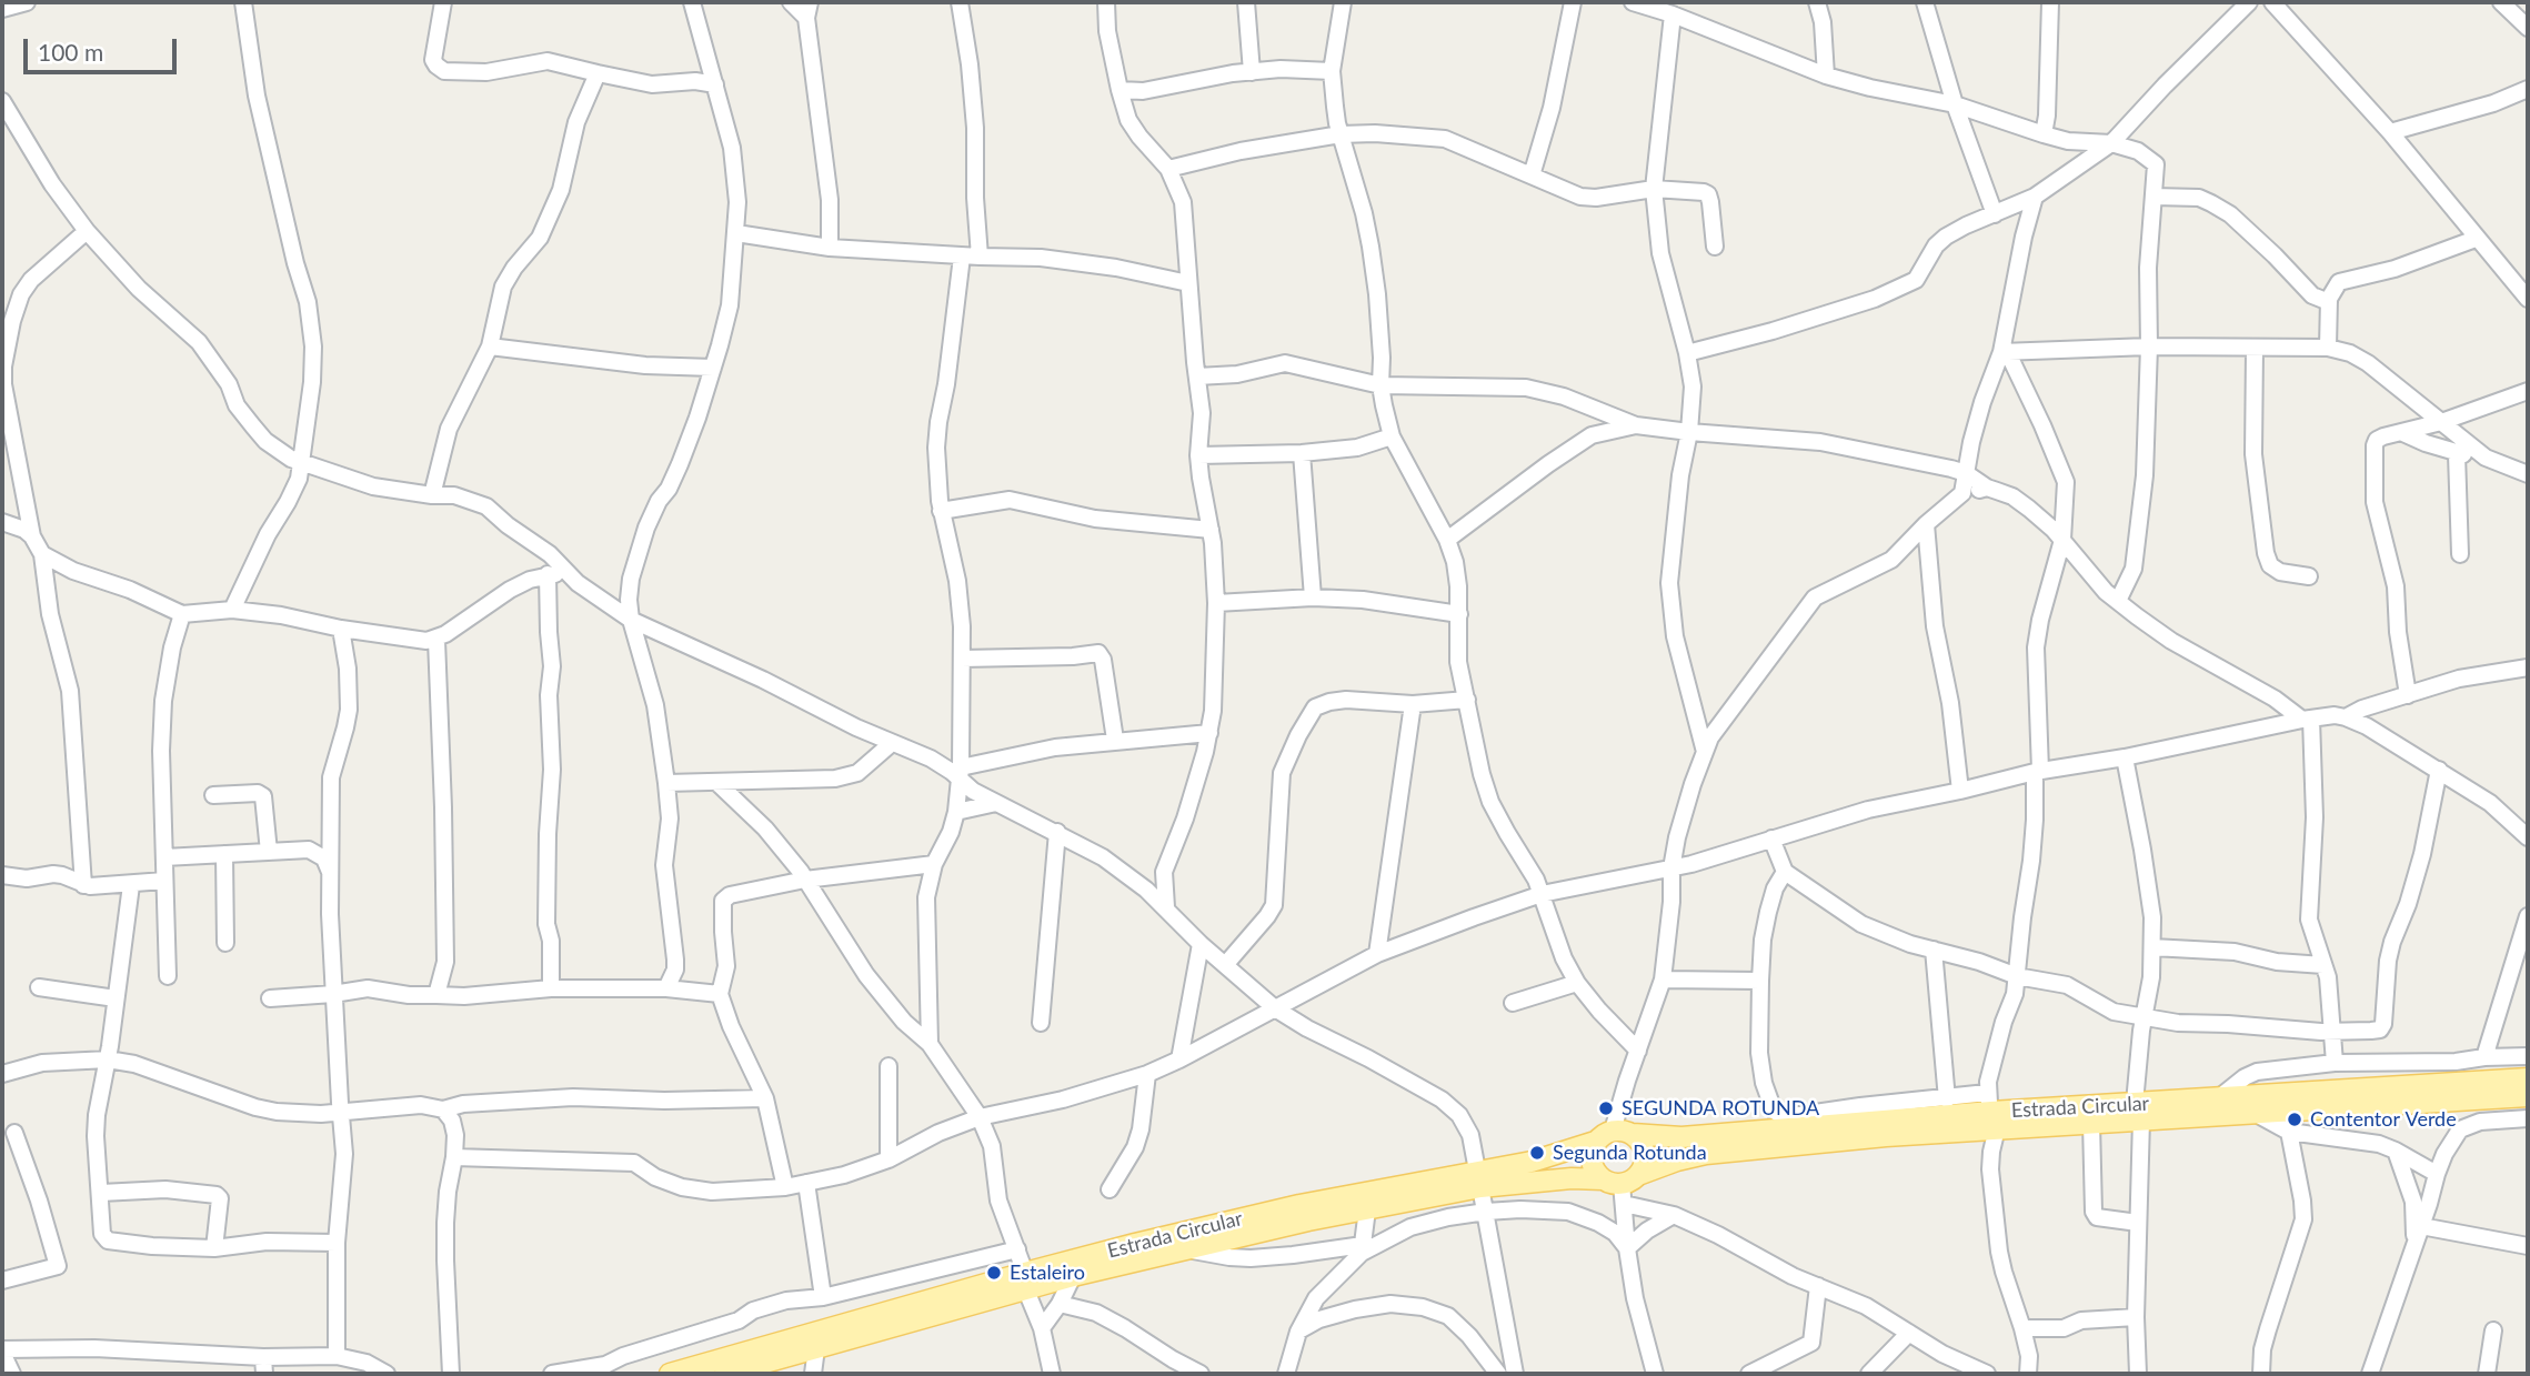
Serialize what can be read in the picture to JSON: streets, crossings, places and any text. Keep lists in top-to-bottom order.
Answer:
{
  "streets": {
    "main road": ["Estrada Circular"]
  },
  "places": [
    "SEGUNDA ROTUNDA",
    "Contentor Verde",
    "Segunda Rotunda",
    "Estaleiro"
  ],
  "scale_bar": "100 m"
}
